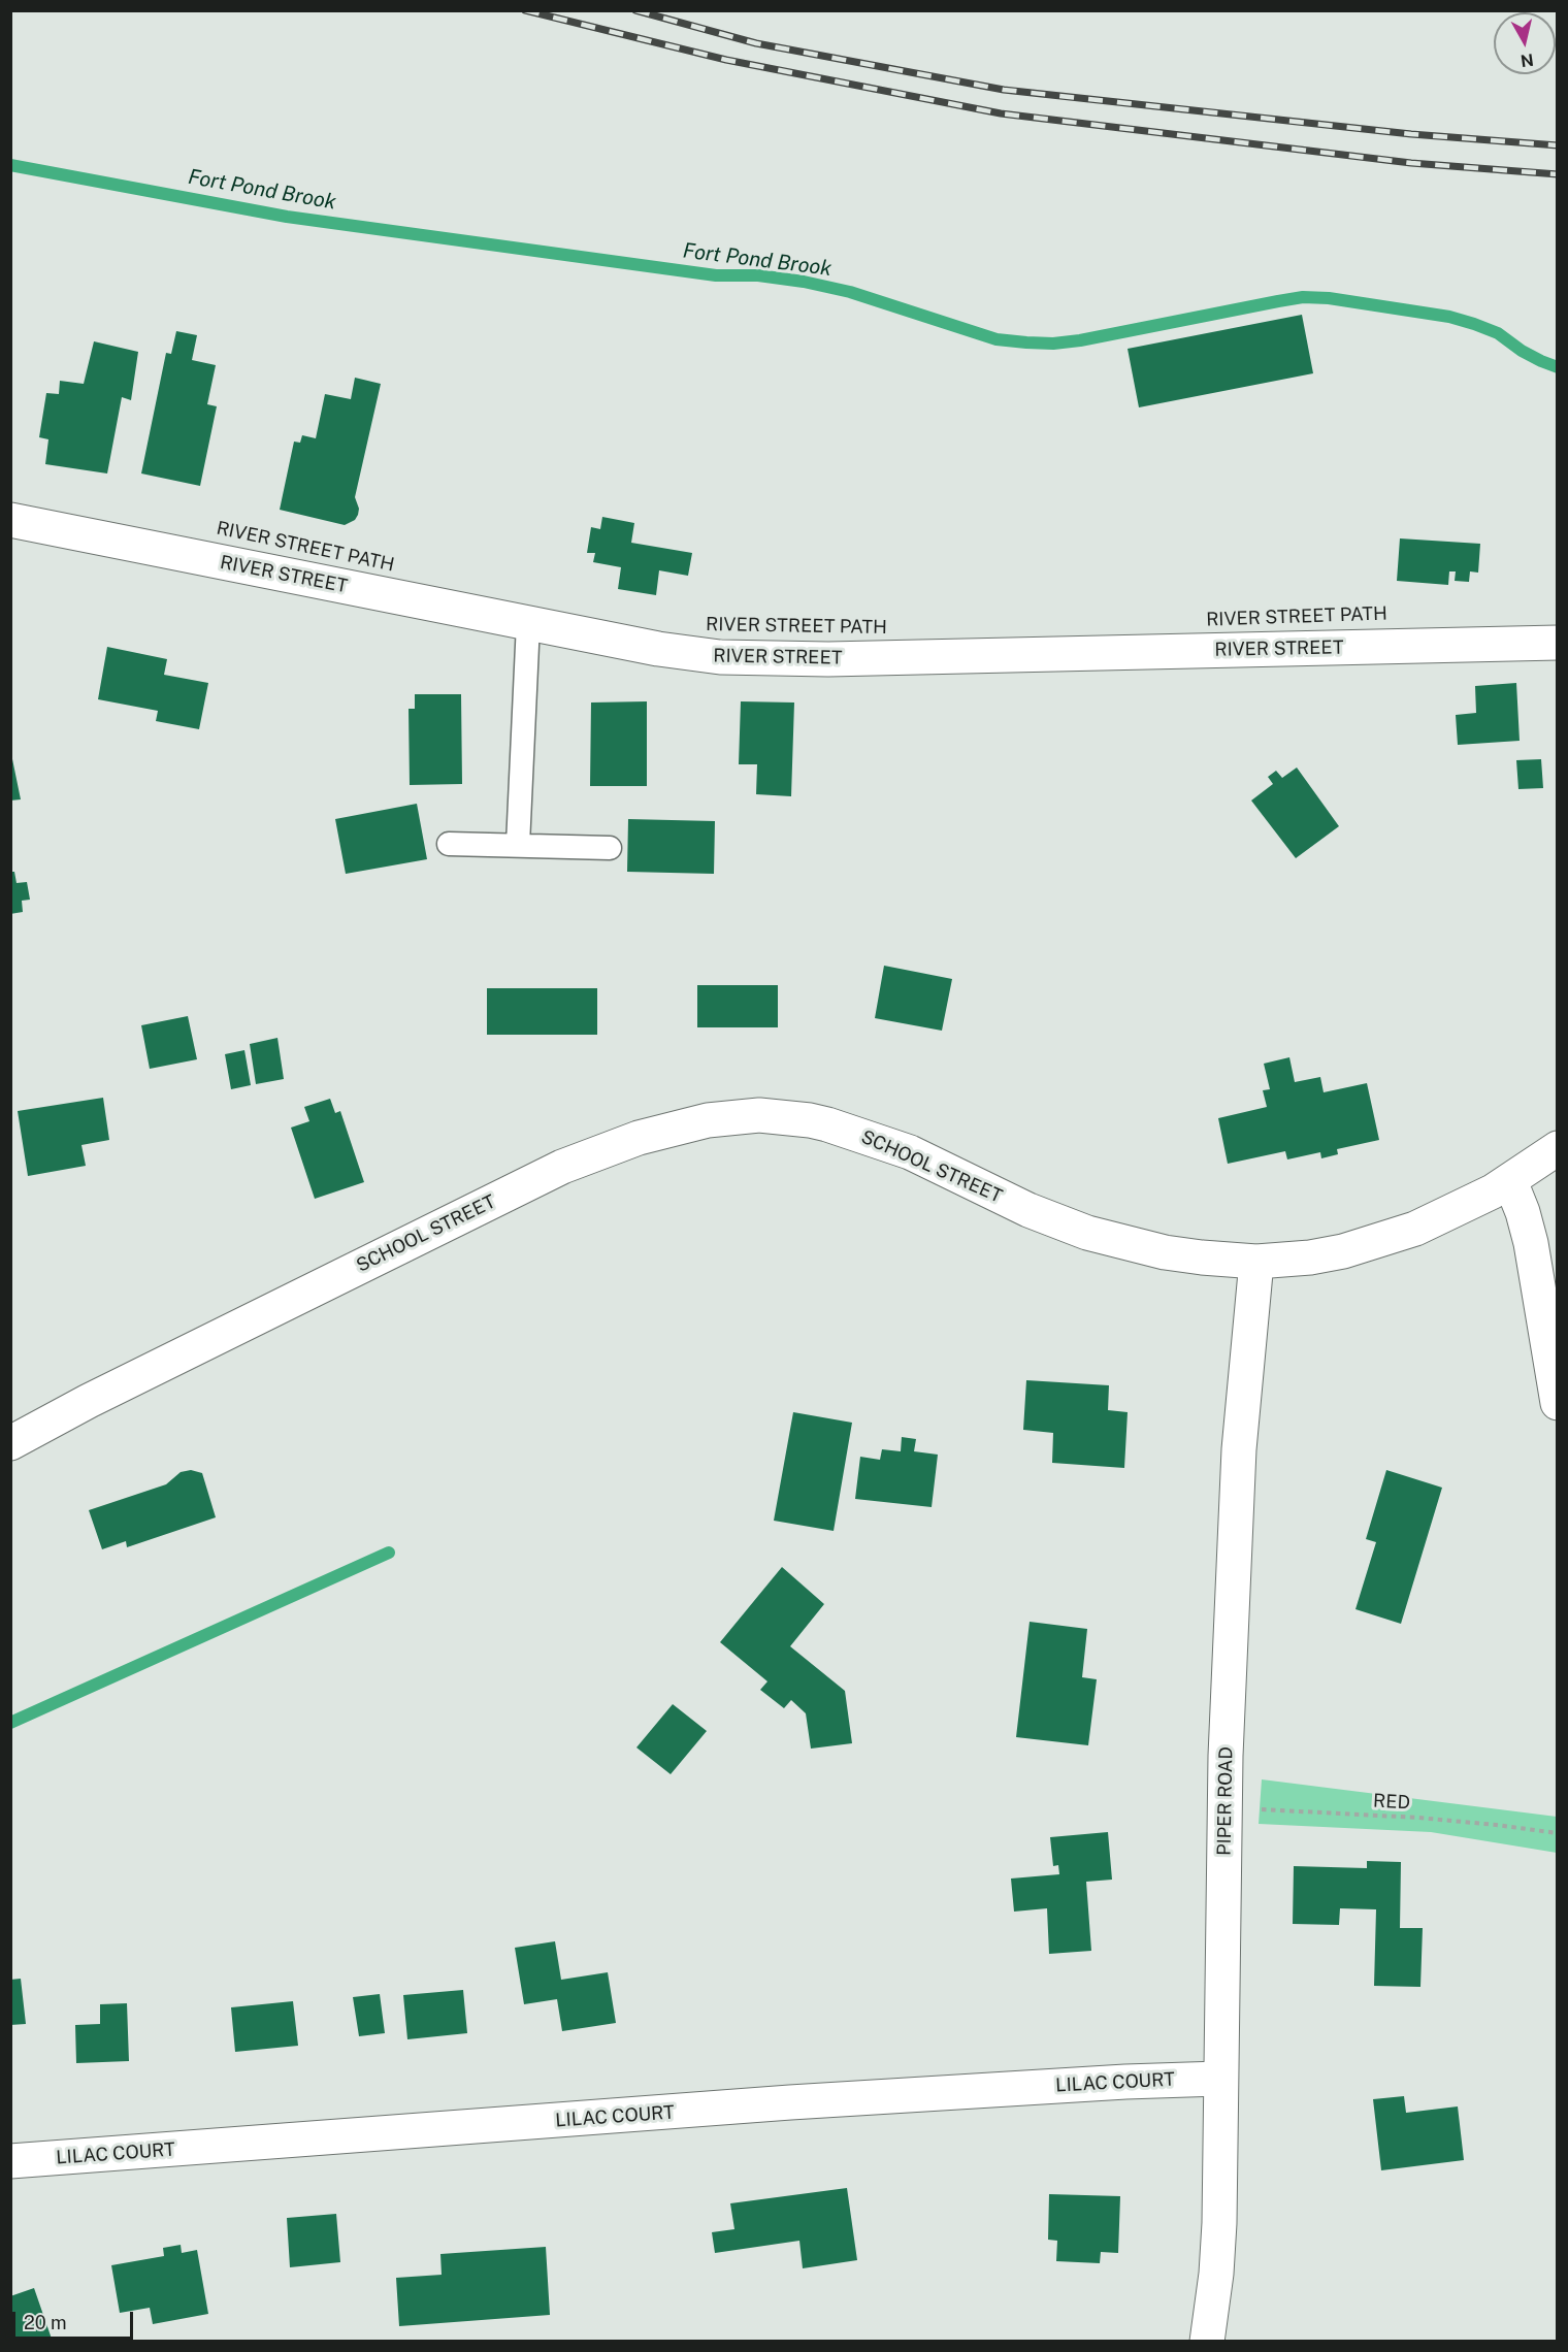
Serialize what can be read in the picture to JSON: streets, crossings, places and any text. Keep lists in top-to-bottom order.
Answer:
{
  "streets": {
    "street": [
      "RIVER STREET",
      "SCHOOL STREET",
      "PIPER ROAD",
      "LILAC COURT"
    ],
    "path": ["RED"]
  },
  "crossings": [
    ["SCHOOL STREET", "PIPER ROAD"],
    ["PIPER ROAD", "RED"],
    ["PIPER ROAD", "LILAC COURT"]
  ],
  "water": ["Fort Pond Brook"],
  "scale_bar": "20 m",
  "north": "bottom"
}
